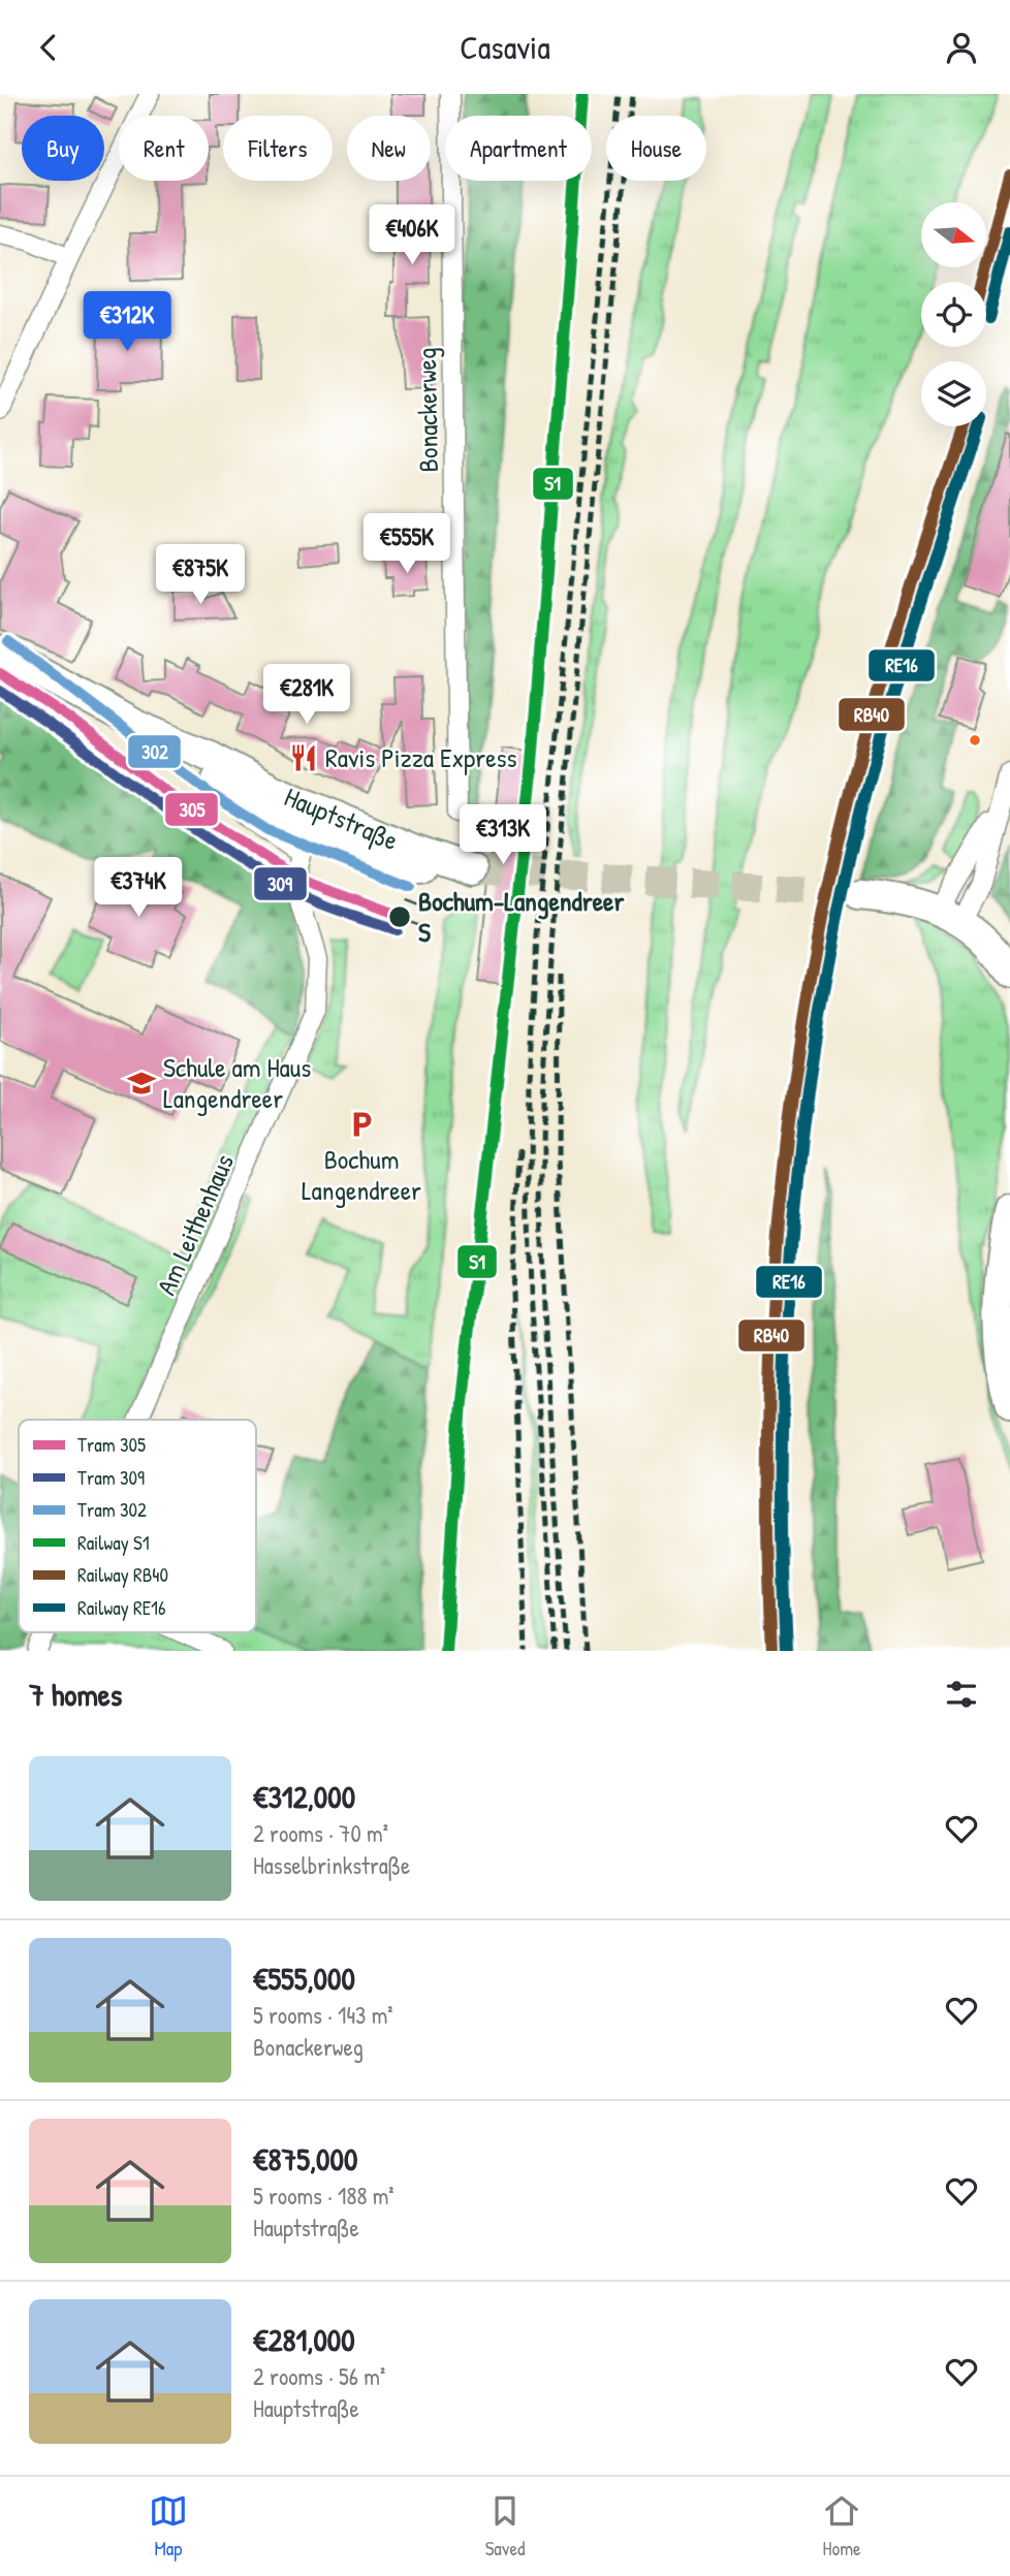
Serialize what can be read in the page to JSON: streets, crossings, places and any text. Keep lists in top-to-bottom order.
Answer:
{
  "streets": {
    "main road": ["Hauptstraße"],
    "street": ["Bonackerweg", "Am Leithenhaus"]
  },
  "crossings": [
    ["Hauptstraße", "Am Leithenhaus"]
  ],
  "places": {
    "restaurant": ["Ravis Pizza Express"],
    "other": ["Bochum-Langendreer S"],
    "school or university": ["Schule am Haus Langendreer"],
    "parking": ["Bochum Langendreer"]
  },
  "lines": [
    "rail line S1",
    "rail line RB40",
    "rail line RE16",
    "tram line 302",
    "tram line 305",
    "tram line 309"
  ],
  "legend": [
    "Tram 305",
    "Tram 309",
    "Tram 302",
    "Railway S1",
    "Railway RB40",
    "Railway RE16"
  ],
  "north": "right",
  "page": {
    "header": "Casavia",
    "chip": [
      "Buy",
      "Rent",
      "Filters",
      "New",
      "Apartment",
      "House"
    ],
    "price": [
      "€406K",
      "€312K",
      "€555K",
      "€875K",
      "€281K",
      "€313K",
      "€374K"
    ],
    "heading": "7 homes",
    "list": [
      {
        "name": "€312,000",
        "note": "2 rooms · 70 m² · Hasselbrinkstraße"
      },
      {
        "name": "€555,000",
        "note": "5 rooms · 143 m² · Bonackerweg"
      },
      {
        "name": "€875,000",
        "note": "5 rooms · 188 m² · Hauptstraße"
      },
      {
        "name": "€281,000",
        "note": "2 rooms · 56 m² · Hauptstraße"
      }
    ],
    "tabs": ["Map", "Saved", "Home"]
  }
}
